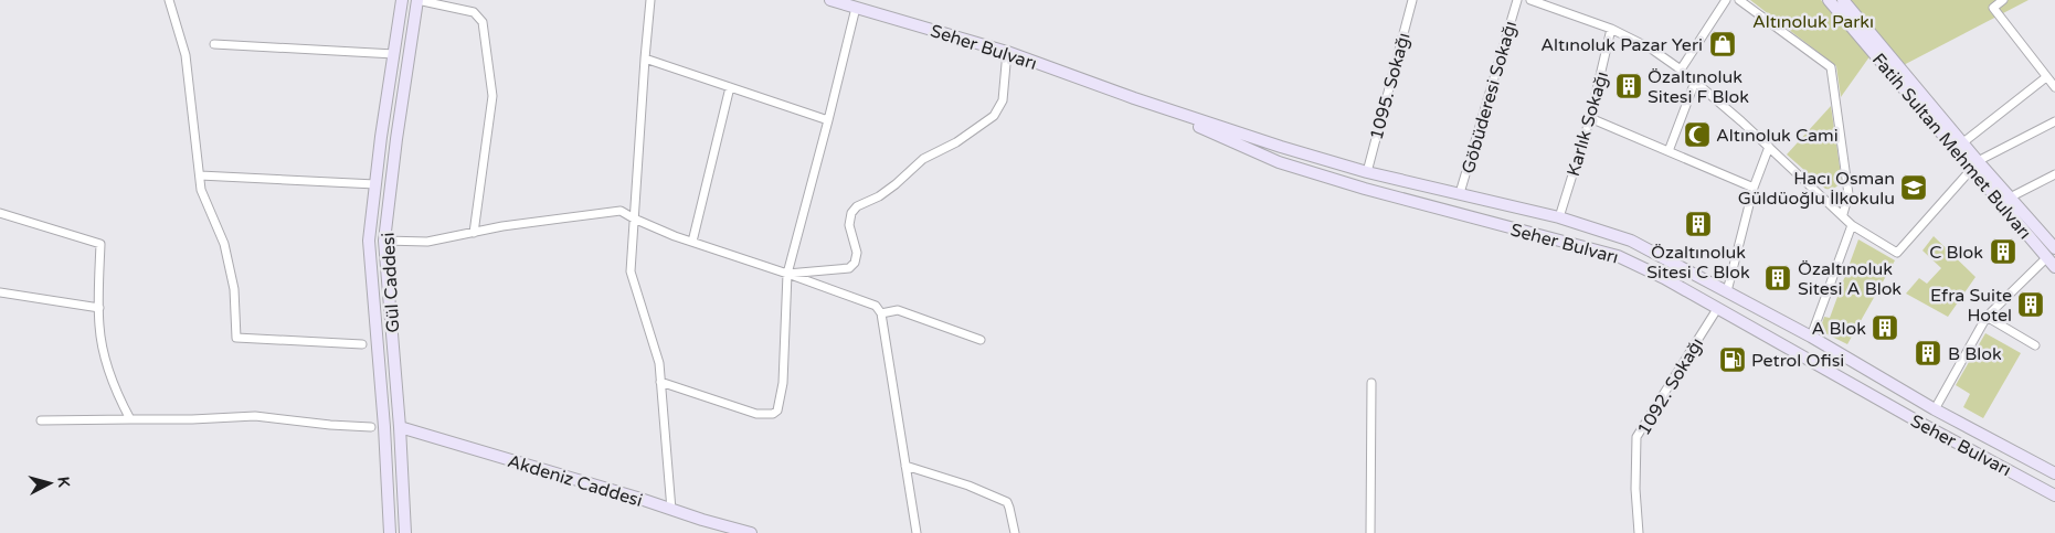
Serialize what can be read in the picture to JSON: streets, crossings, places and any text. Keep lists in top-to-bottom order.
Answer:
{
  "streets": {
    "main road": [
      "Seher Bulvarı",
      "Fatih Sultan Mehmet Bulvarı",
      "Gül Caddesi",
      "Akdeniz Caddesi"
    ],
    "street": [
      "1095. Sokağı",
      "Göbüderesi Sokağı",
      "Karlık Sokağı",
      "1092. Sokağı"
    ]
  },
  "crossings": [
    ["Seher Bulvarı", "1095. Sokağı"],
    ["Seher Bulvarı", "Göbüderesi Sokağı"],
    ["Seher Bulvarı", "Karlık Sokağı"],
    ["Seher Bulvarı", "1092. Sokağı"],
    ["Gül Caddesi", "Akdeniz Caddesi"]
  ],
  "parks": ["Altınoluk Parkı"],
  "places": {
    "shop": ["Altınoluk Pazar Yeri"],
    "building": [
      "Özaltınoluk Sitesi F Blok",
      "Özaltınoluk Sitesi C Blok",
      "C Blok",
      "Özaltınoluk Sitesi A Blok",
      "Efra Suite Hotel",
      "A Blok",
      "B Blok"
    ],
    "mosque": ["Altınoluk Cami"],
    "school or university": ["Hacı Osman Güldüoğlu İlkokulu"],
    "fuel station": ["Petrol Ofisi"]
  },
  "north": "right"
}
